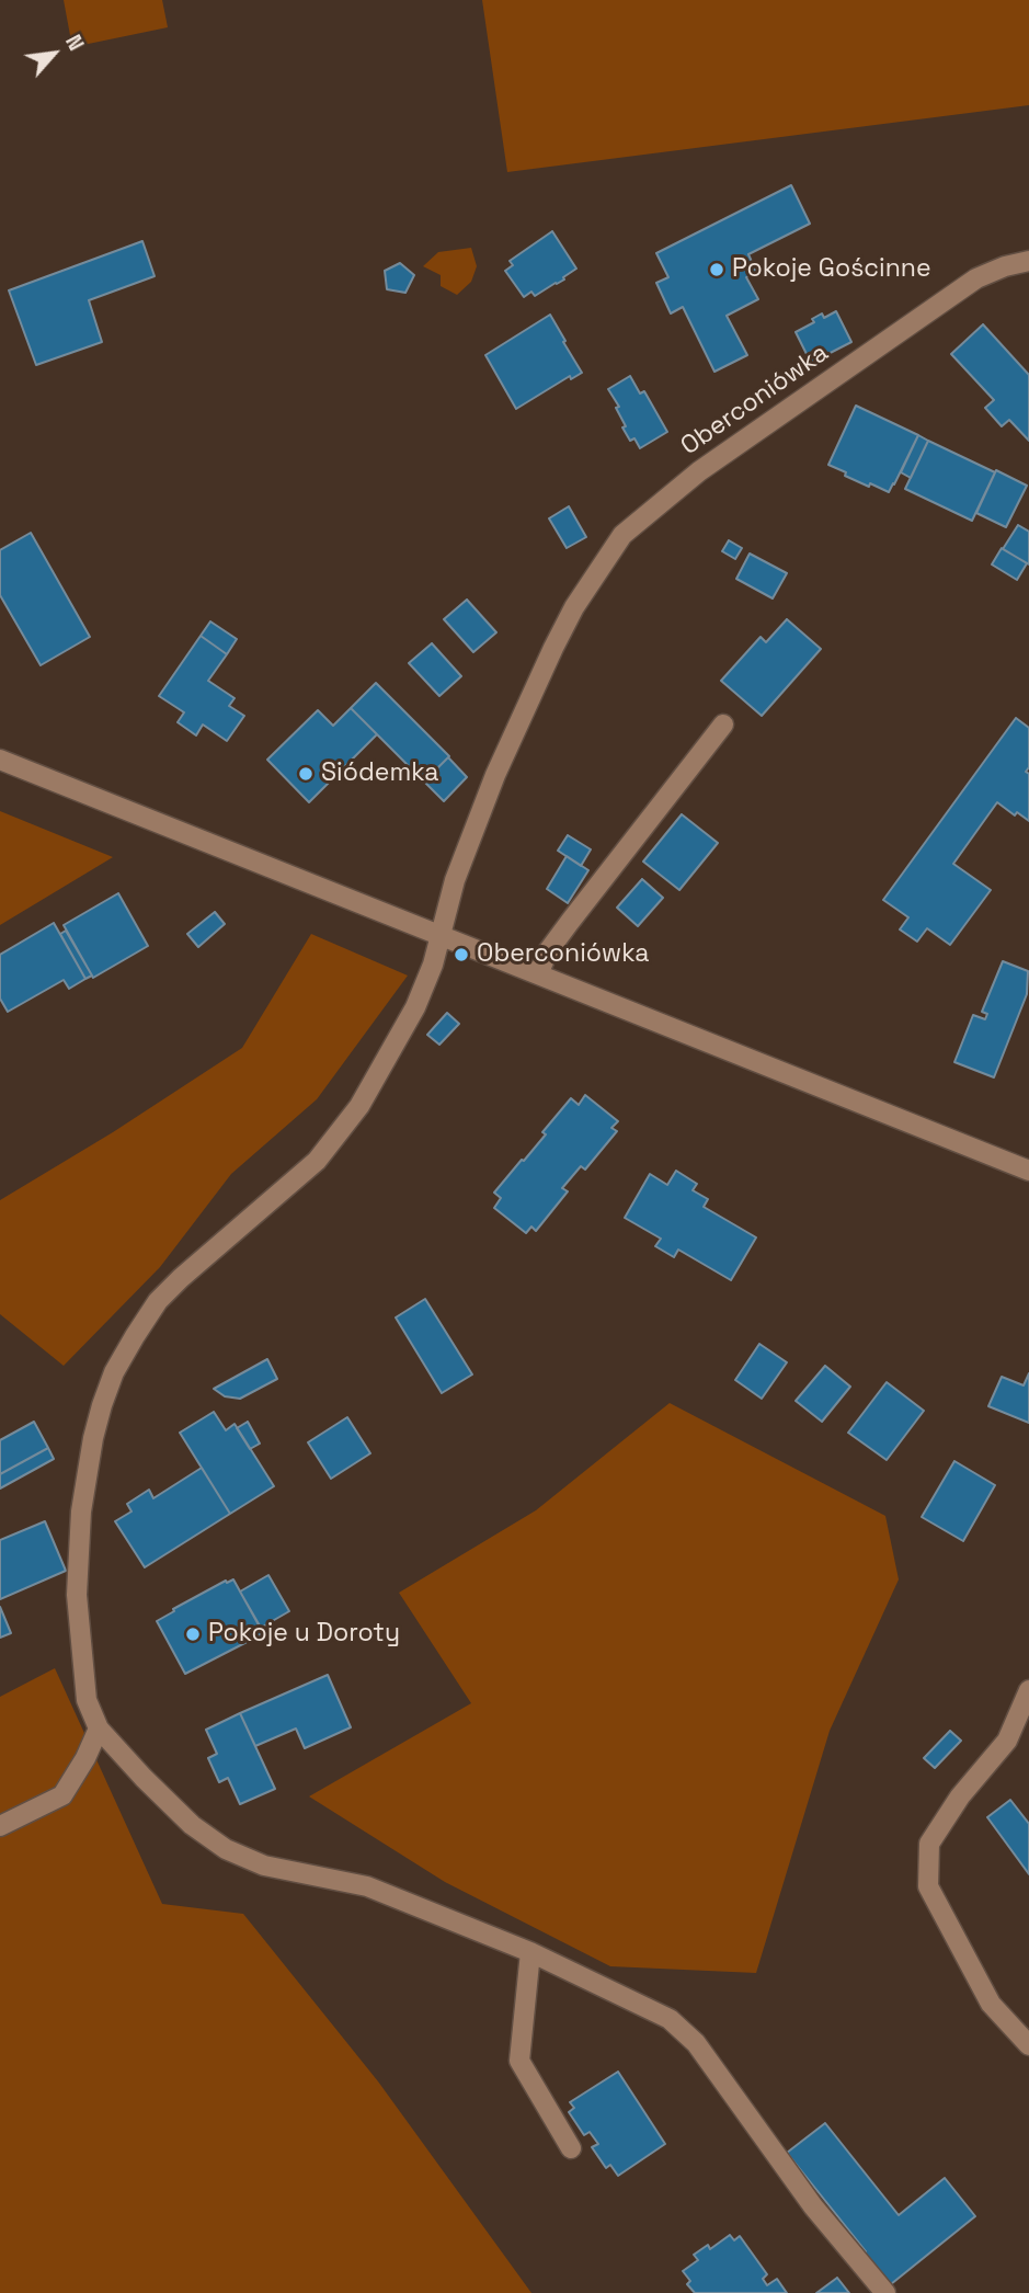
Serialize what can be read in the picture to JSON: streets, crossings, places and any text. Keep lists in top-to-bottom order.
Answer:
{
  "streets": {
    "street": ["Oberconiówka"]
  },
  "places": [
    "Pokoje Gościnne",
    "Siódemka",
    "Oberconiówka",
    "Pokoje u Doroty"
  ],
  "north": "top right"
}
